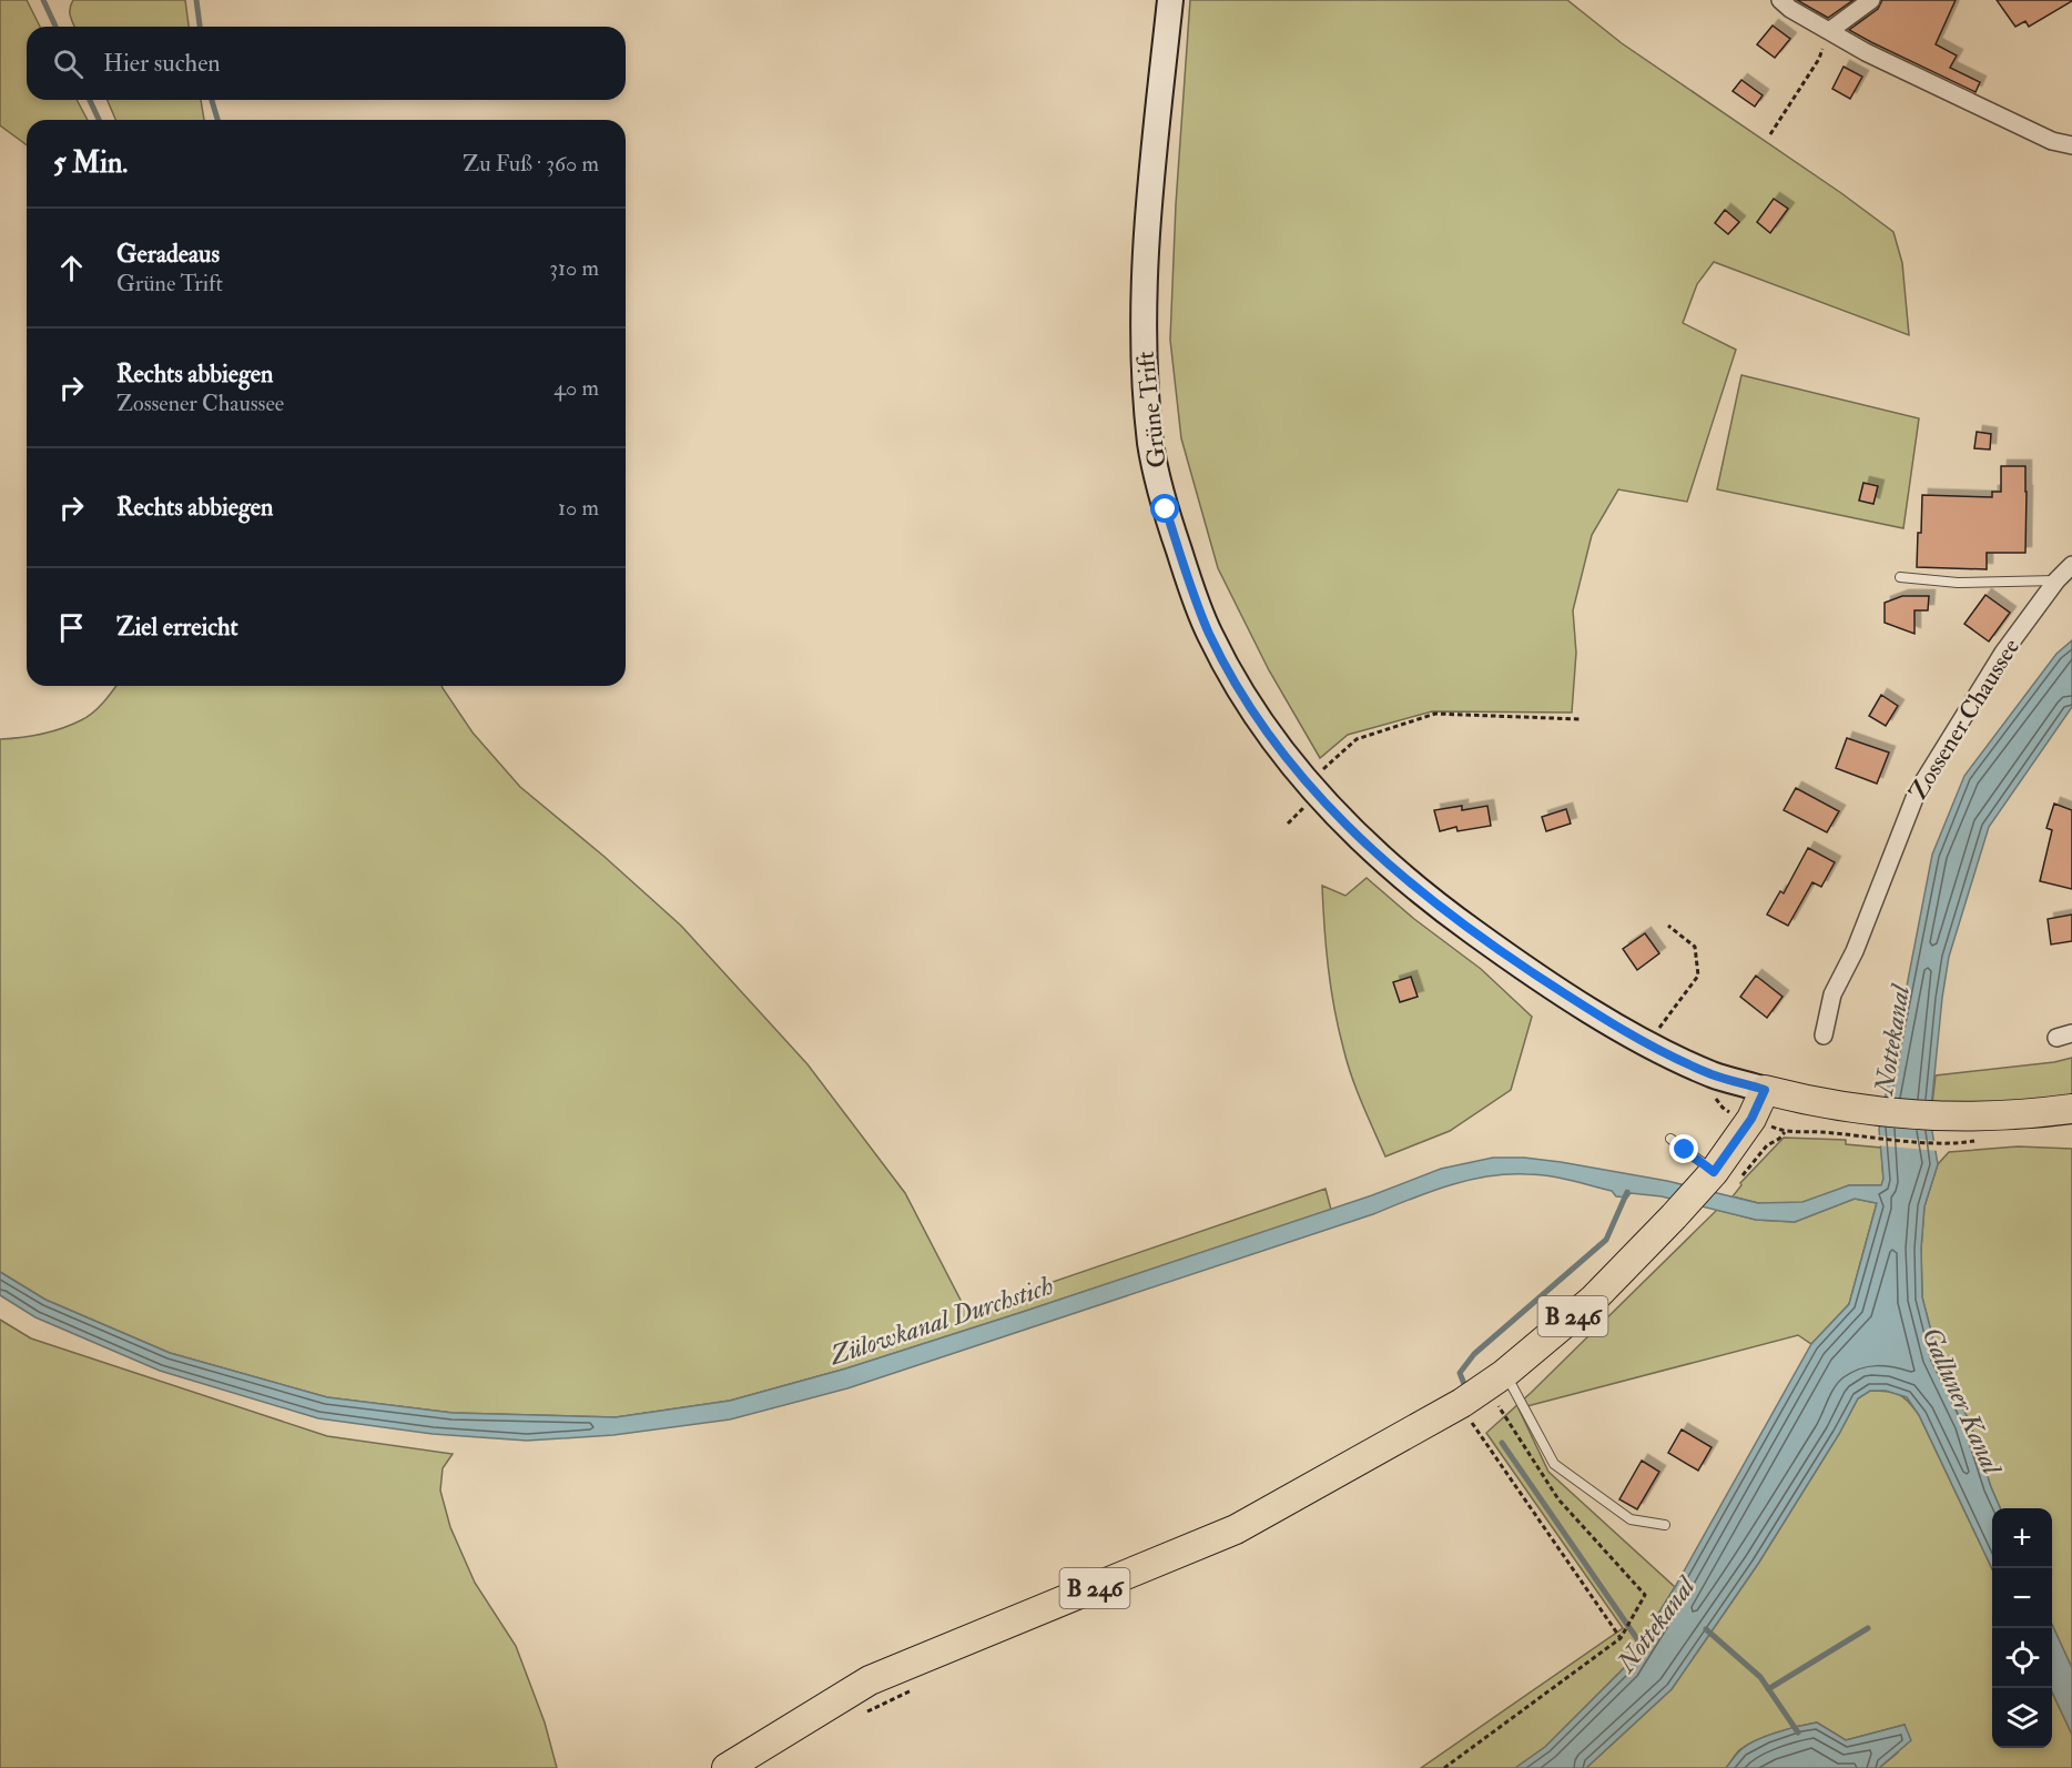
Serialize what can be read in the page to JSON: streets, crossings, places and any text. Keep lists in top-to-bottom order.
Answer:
{
  "streets": {
    "main road": ["Grüne Trift", "B 246"],
    "street": ["Zossener Chaussee"]
  },
  "crossings": [
    ["Grüne Trift", "B 246"]
  ],
  "water": ["Nottekanal", "Zülowkanal Durchstich", "Galluner Kanal"],
  "page": {
    "search": "Hier suchen",
    "heading": ["5 Min.", "Zu Fuß · 360 m"],
    "list": [
      ["Geradeaus", "Grüne Trift", "310 m"],
      ["Rechts abbiegen", "Zossener Chaussee", "40 m"],
      ["Rechts abbiegen", "10 m"],
      "Ziel erreicht"
    ],
    "map_buttons": ["+", "−"]
  }
}
